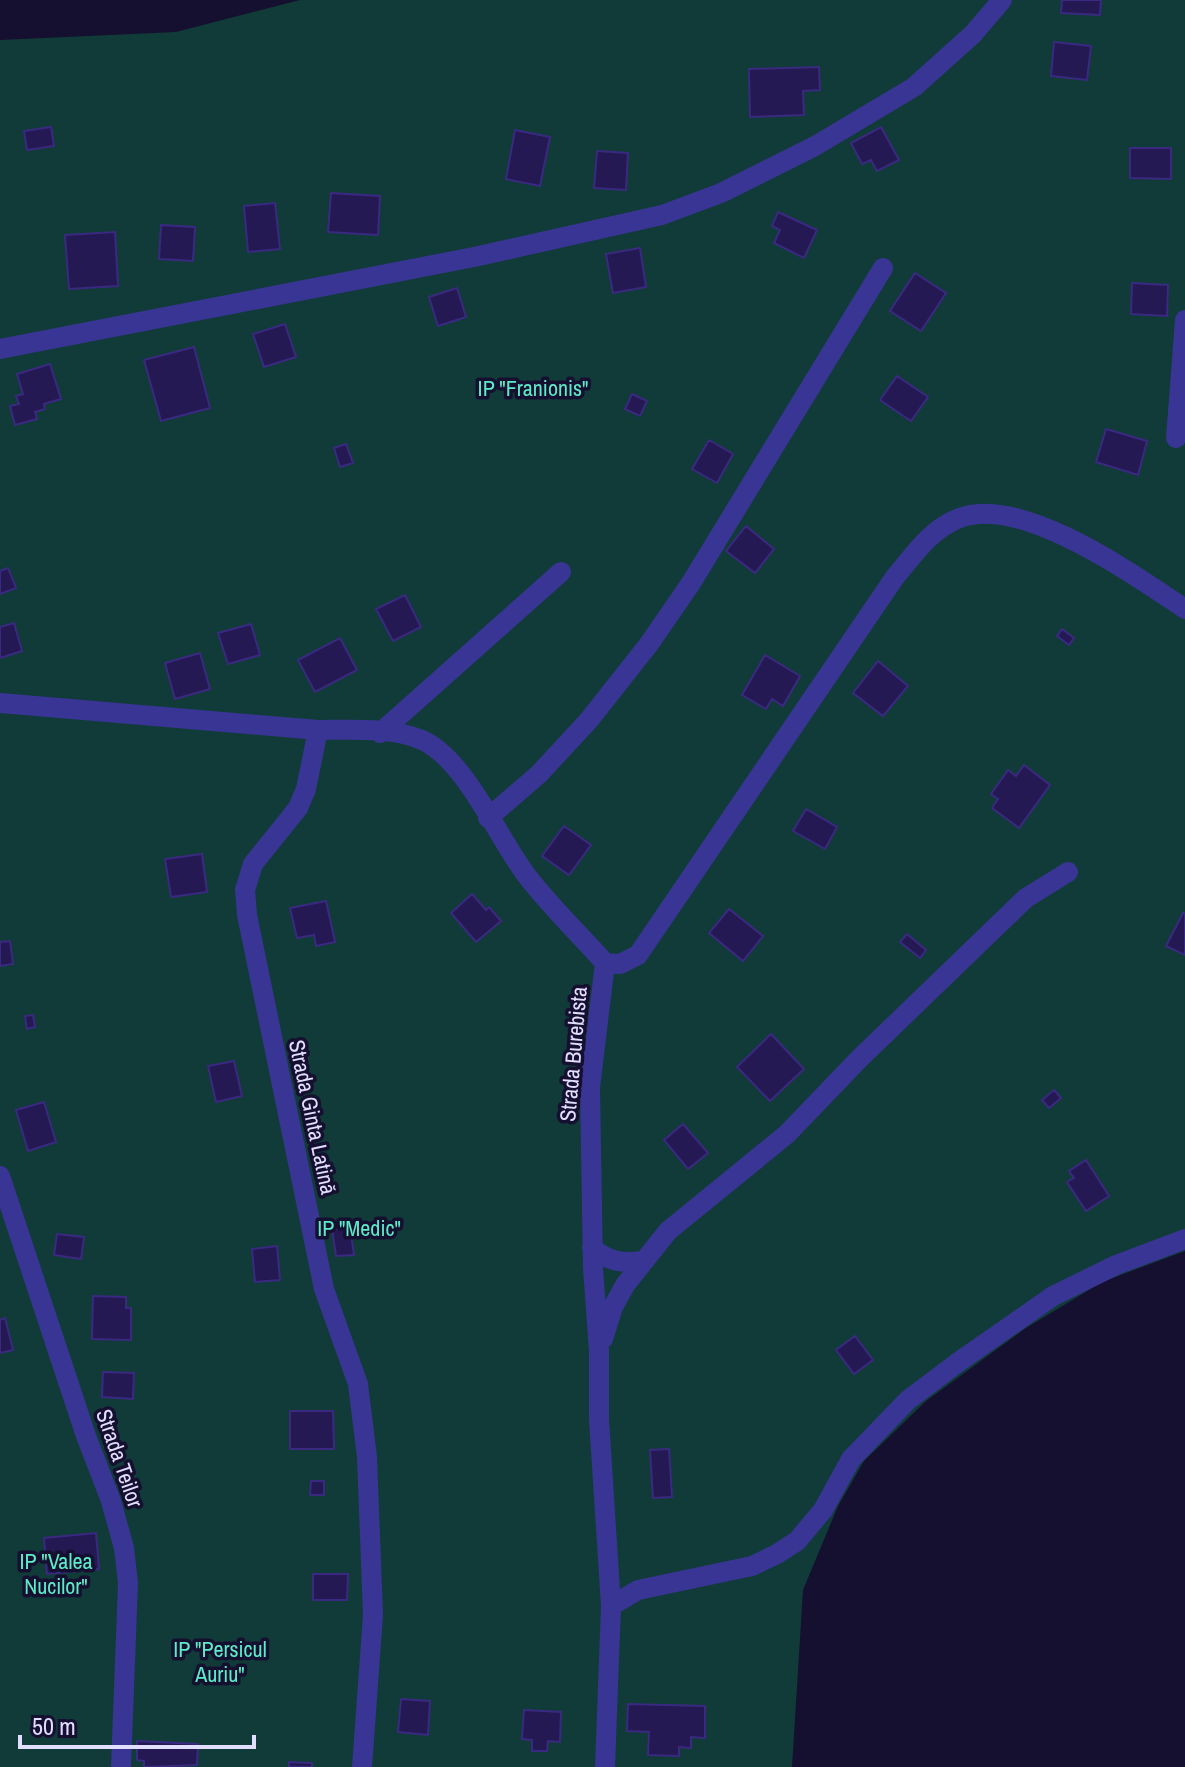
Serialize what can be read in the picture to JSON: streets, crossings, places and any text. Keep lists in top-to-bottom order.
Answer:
{
  "streets": {
    "street": ["Strada Burebista", "Strada Ginta Latină", "Strada Teilor"]
  },
  "crossings": [
    ["Strada Burebista", "Strada Ginta Latină"]
  ],
  "parks": [
    "IP \"Franionis\"",
    "IP \"Medic\"",
    "IP \"Valea Nucilor\"",
    "IP \"Persicul Auriu\""
  ],
  "scale_bar": "50 m"
}
